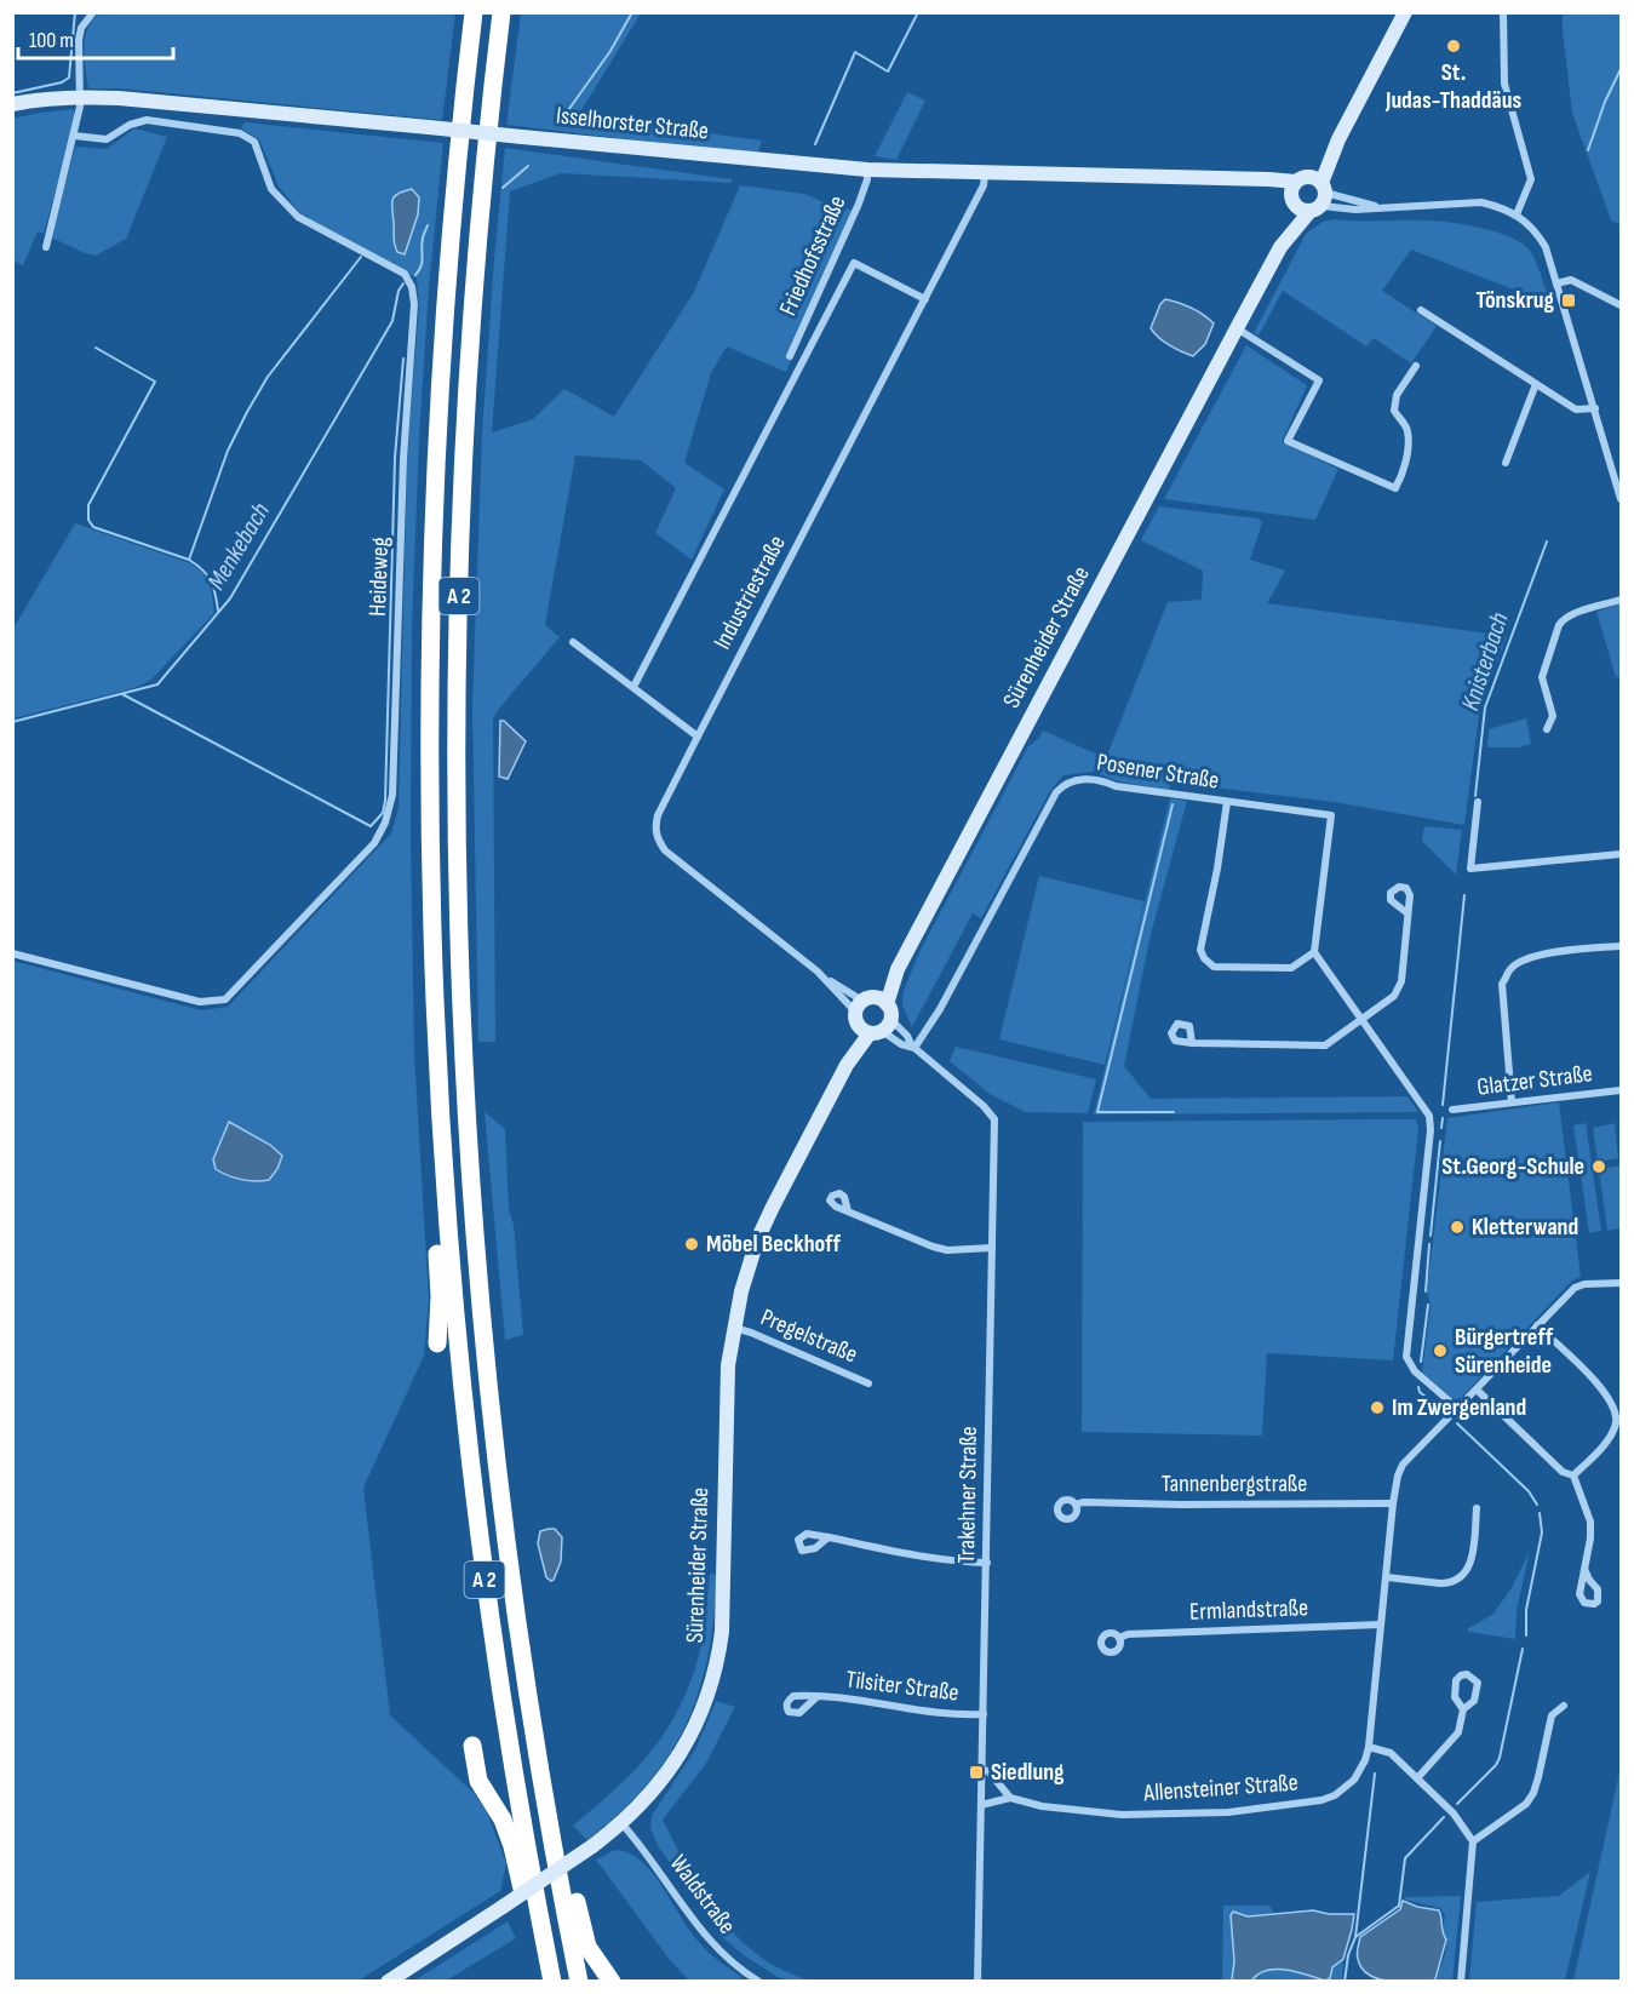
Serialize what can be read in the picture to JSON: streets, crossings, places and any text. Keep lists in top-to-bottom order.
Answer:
{
  "streets": {
    "highway": ["A 2"],
    "main road": ["Isselhorster Straße", "Sürenheider Straße"],
    "street": [
      "Friedhofsstraße",
      "Heideweg",
      "Industriestraße",
      "Posener Straße",
      "Glatzer Straße",
      "Pregelstraße",
      "Tannenbergstraße",
      "Trakehner Straße",
      "Ermlandstraße",
      "Tilsiter Straße",
      "Allensteiner Straße",
      "Waldstraße"
    ]
  },
  "crossings": [
    ["Isselhorster Straße", "Friedhofsstraße"],
    ["Isselhorster Straße", "Industriestraße"],
    ["Isselhorster Straße", "Sürenheider Straße"],
    ["Industriestraße", "Sürenheider Straße"],
    ["Industriestraße", "Trakehner Straße"],
    ["Sürenheider Straße", "Pregelstraße"],
    ["Sürenheider Straße", "Trakehner Straße"],
    ["Sürenheider Straße", "Waldstraße"],
    ["Posener Straße", "Trakehner Straße"],
    ["Tannenbergstraße", "Allensteiner Straße"],
    ["Trakehner Straße", "Tilsiter Straße"],
    ["Trakehner Straße", "Allensteiner Straße"],
    ["Ermlandstraße", "Allensteiner Straße"]
  ],
  "water": ["Menkebach", "Knisterbach"],
  "places": {
    "other": [
      "St. Judas-Thaddäus",
      "St.Georg-Schule",
      "Kletterwand",
      "Möbel Beckhoff",
      "Bürgertreff Sürenheide",
      "Im Zwergenland"
    ],
    "transit": ["Tönskrug", "Siedlung"]
  },
  "scale_bar": "100 m"
}
